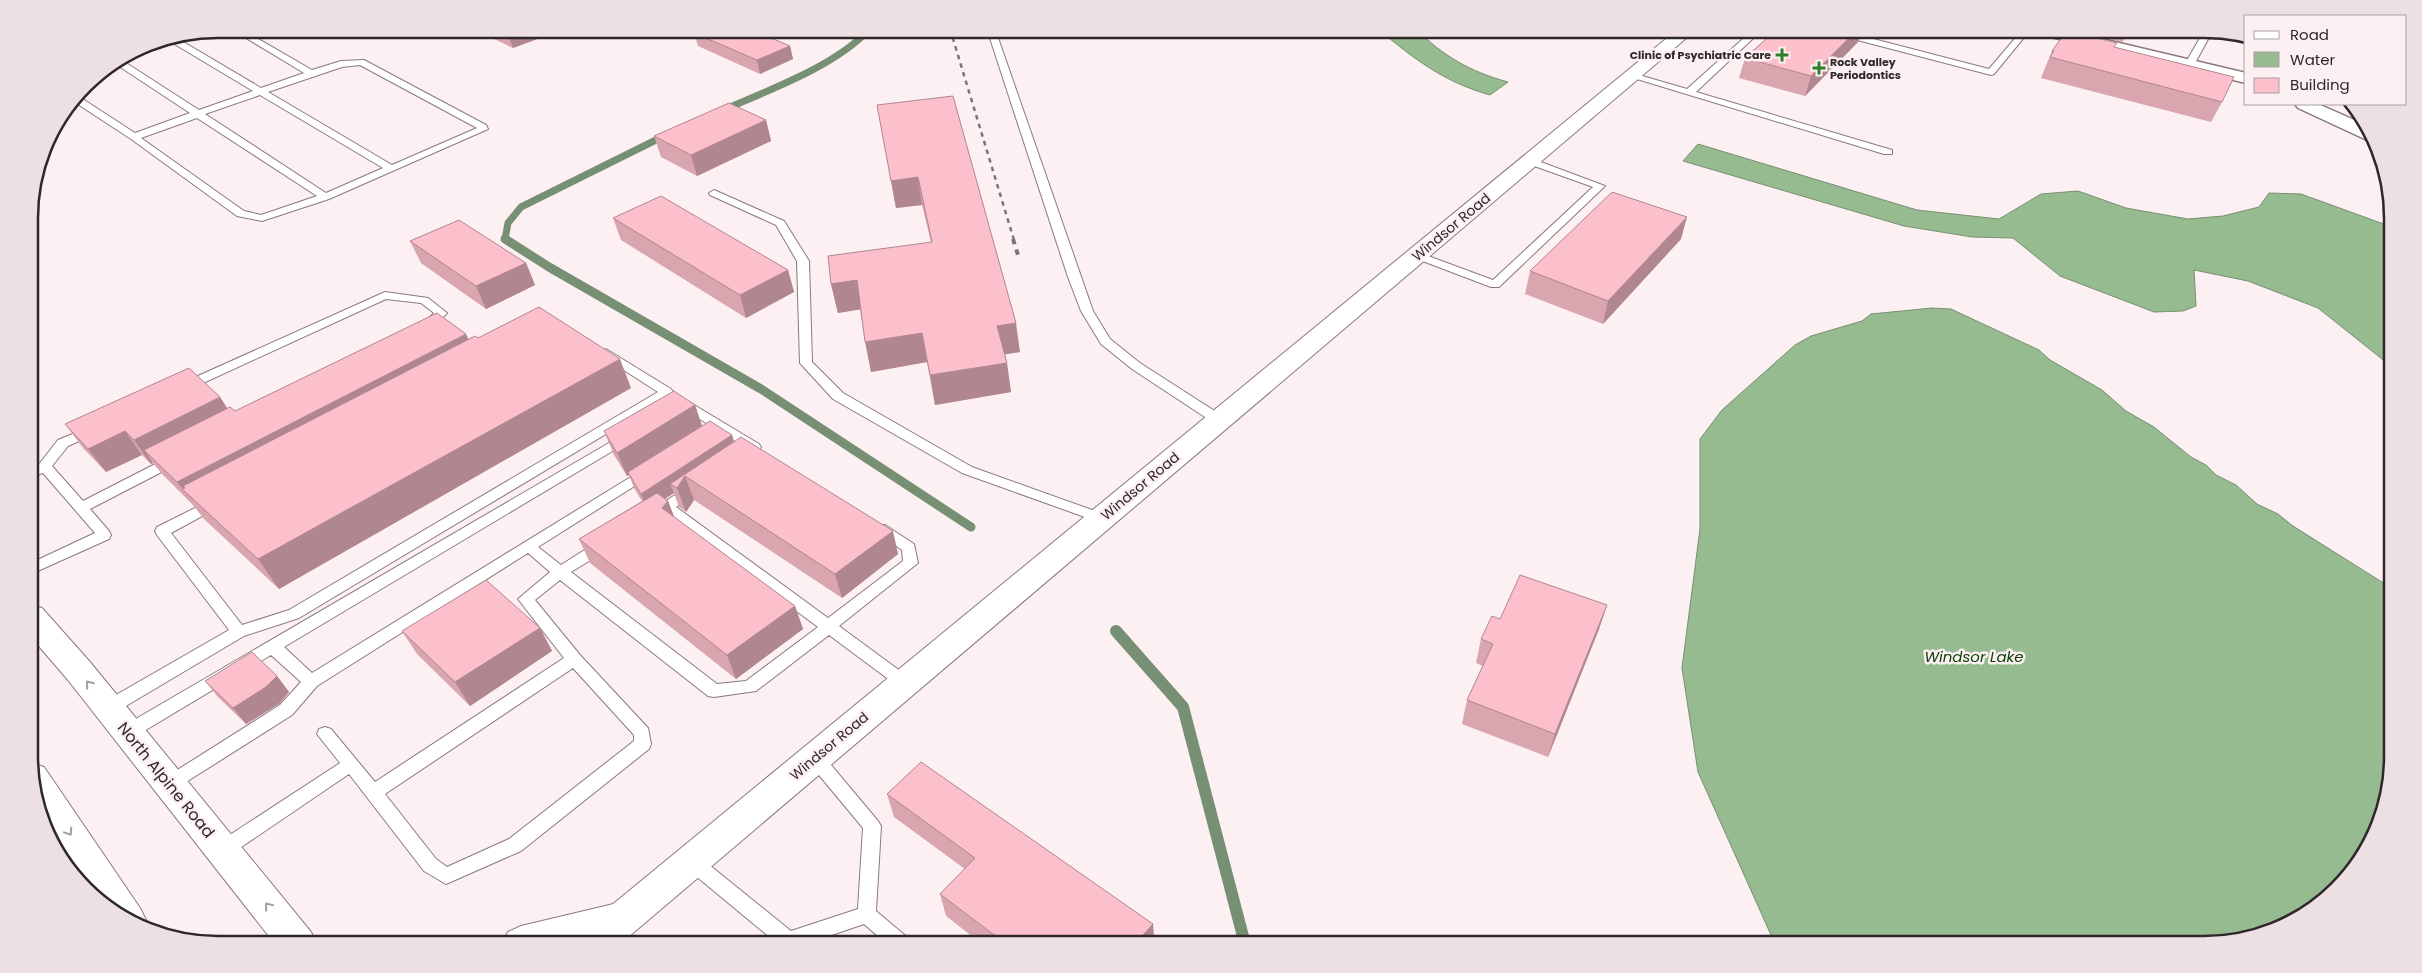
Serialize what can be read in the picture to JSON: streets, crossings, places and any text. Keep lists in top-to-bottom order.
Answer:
{
  "streets": {
    "street": ["Windsor Road", "North Alpine Road"]
  },
  "one_way": ["North Alpine Road"],
  "water": ["Windsor Lake"],
  "places": {
    "health": ["Clinic of Psychiatric Care", "Rock Valley Periodontics"]
  },
  "legend": ["Road", "Water", "Building"]
}
